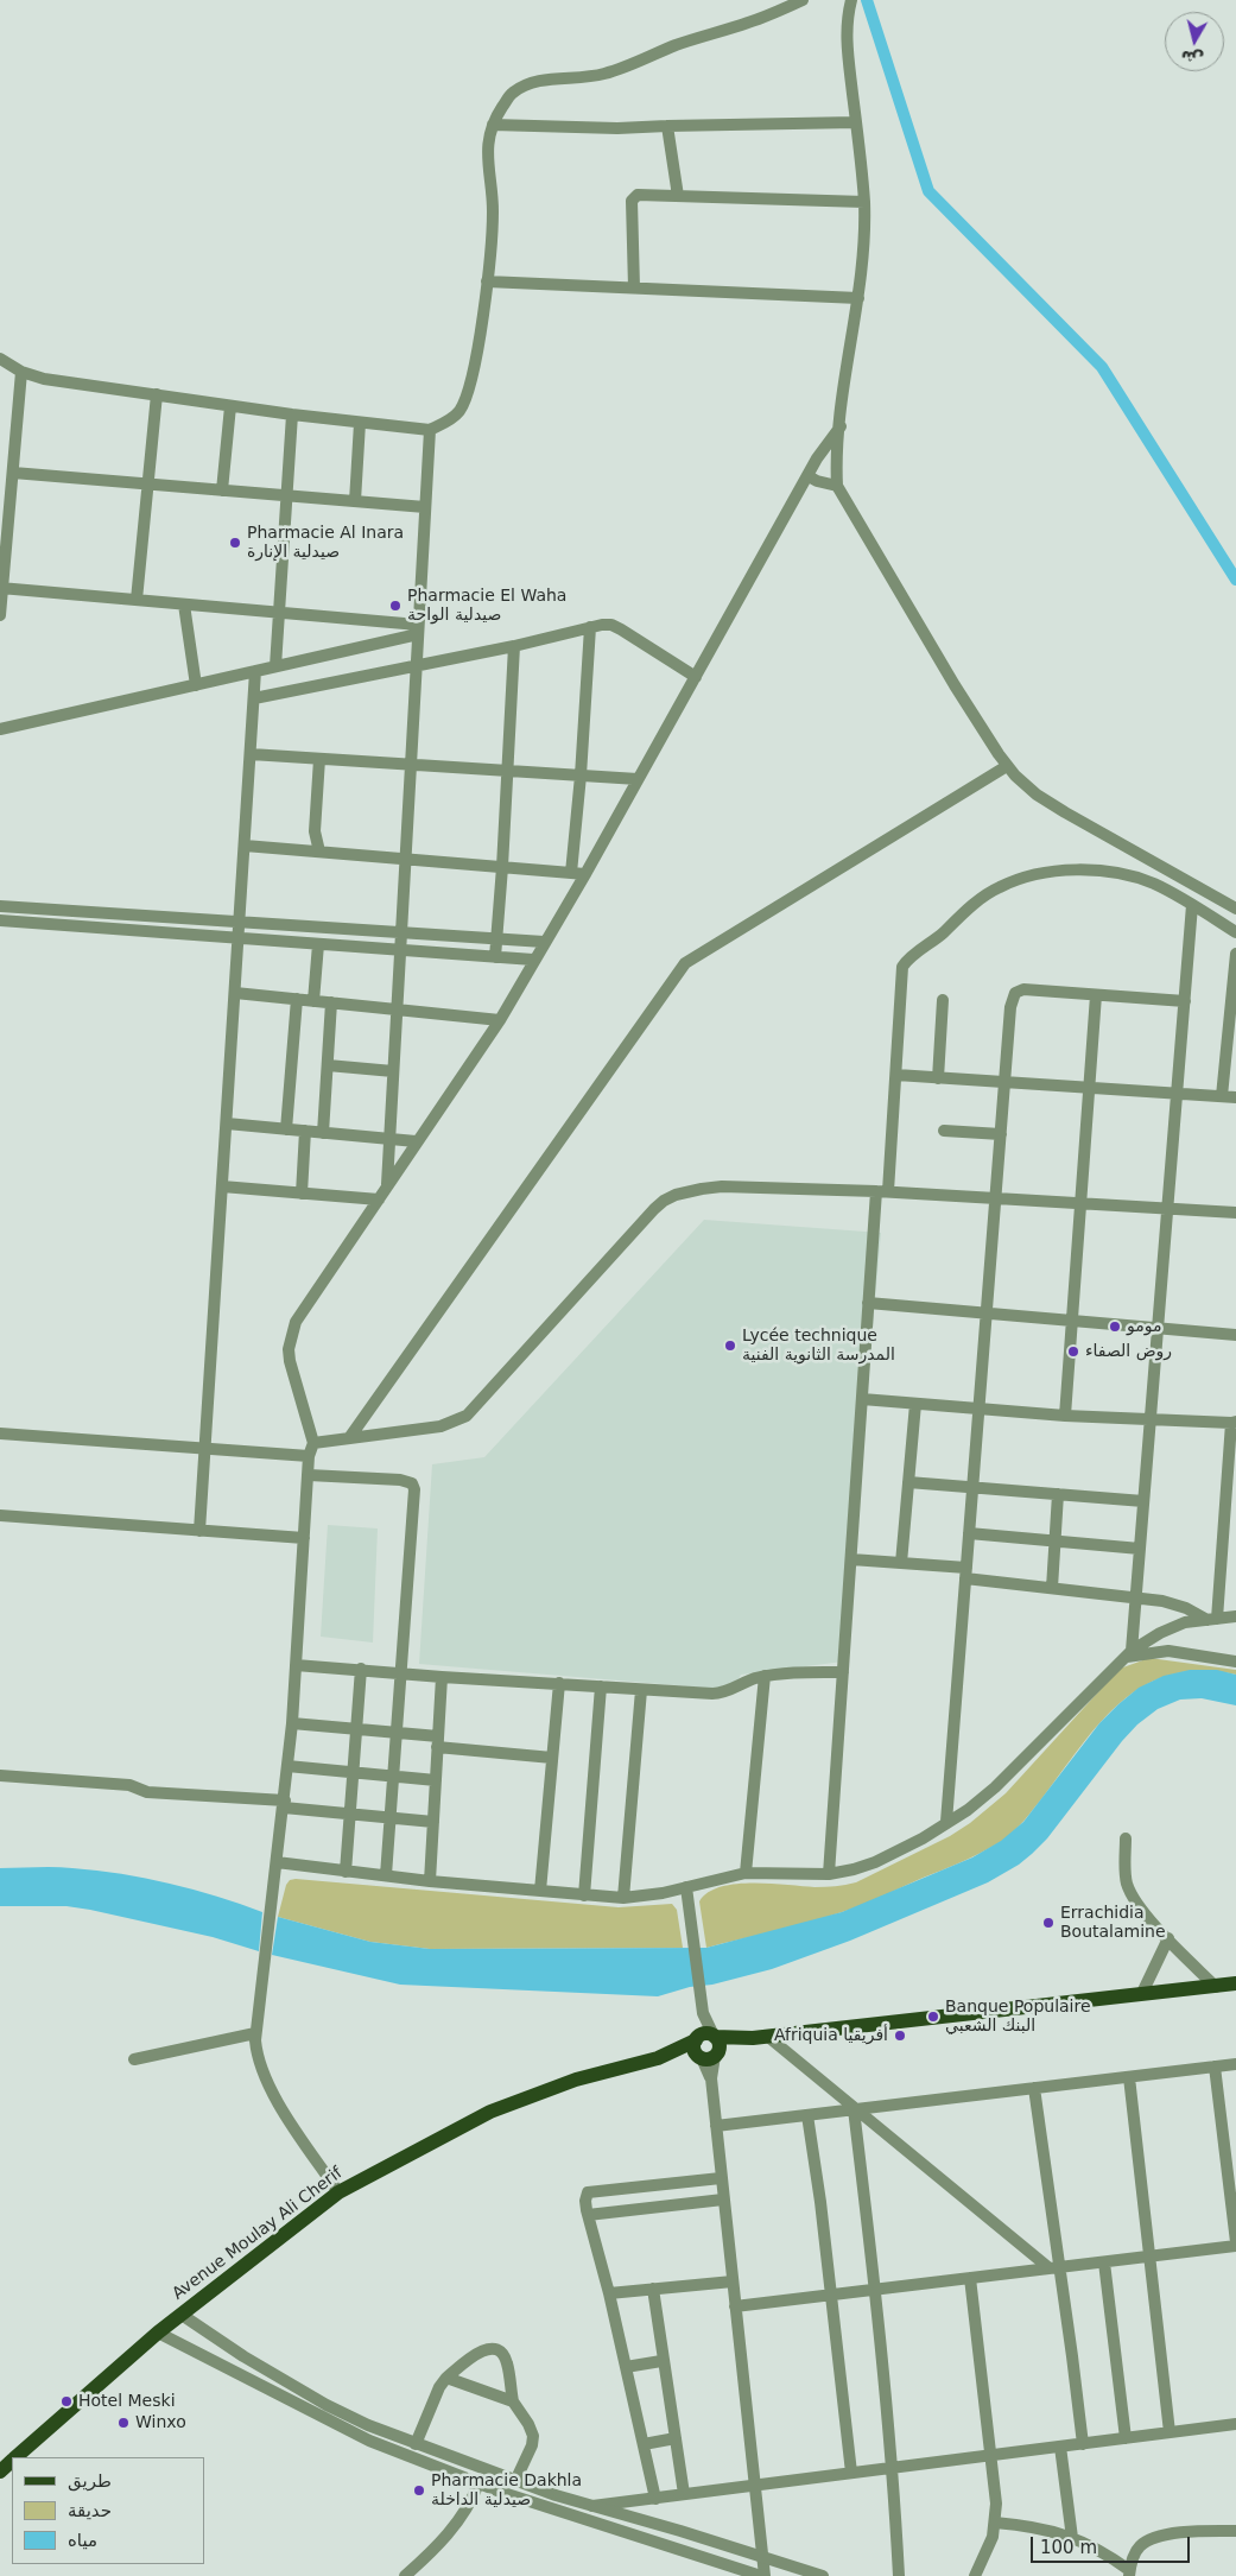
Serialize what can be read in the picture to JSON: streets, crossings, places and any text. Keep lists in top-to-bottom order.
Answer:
{
  "streets": {
    "main road": ["Avenue Moulay Ali Cherif"]
  },
  "places": [
    "Pharmacie Al Inara صيدلية الإنارة",
    "Pharmacie El Waha صيدلية الواحة",
    "مومو",
    "Lycée technique المدرسة الثانوية الفنية",
    "روض الصفاء",
    "Errachidia Boutalamine",
    "Banque Populaire البنك الشعبي",
    "Afriquia أفريقيا",
    "Hotel Meski",
    "Winxo",
    "Pharmacie Dakhla صيدلية الداخلة"
  ],
  "legend": ["طريق", "حديقة", "مياه"],
  "scale_bar": "100 m",
  "north": "bottom"
}
